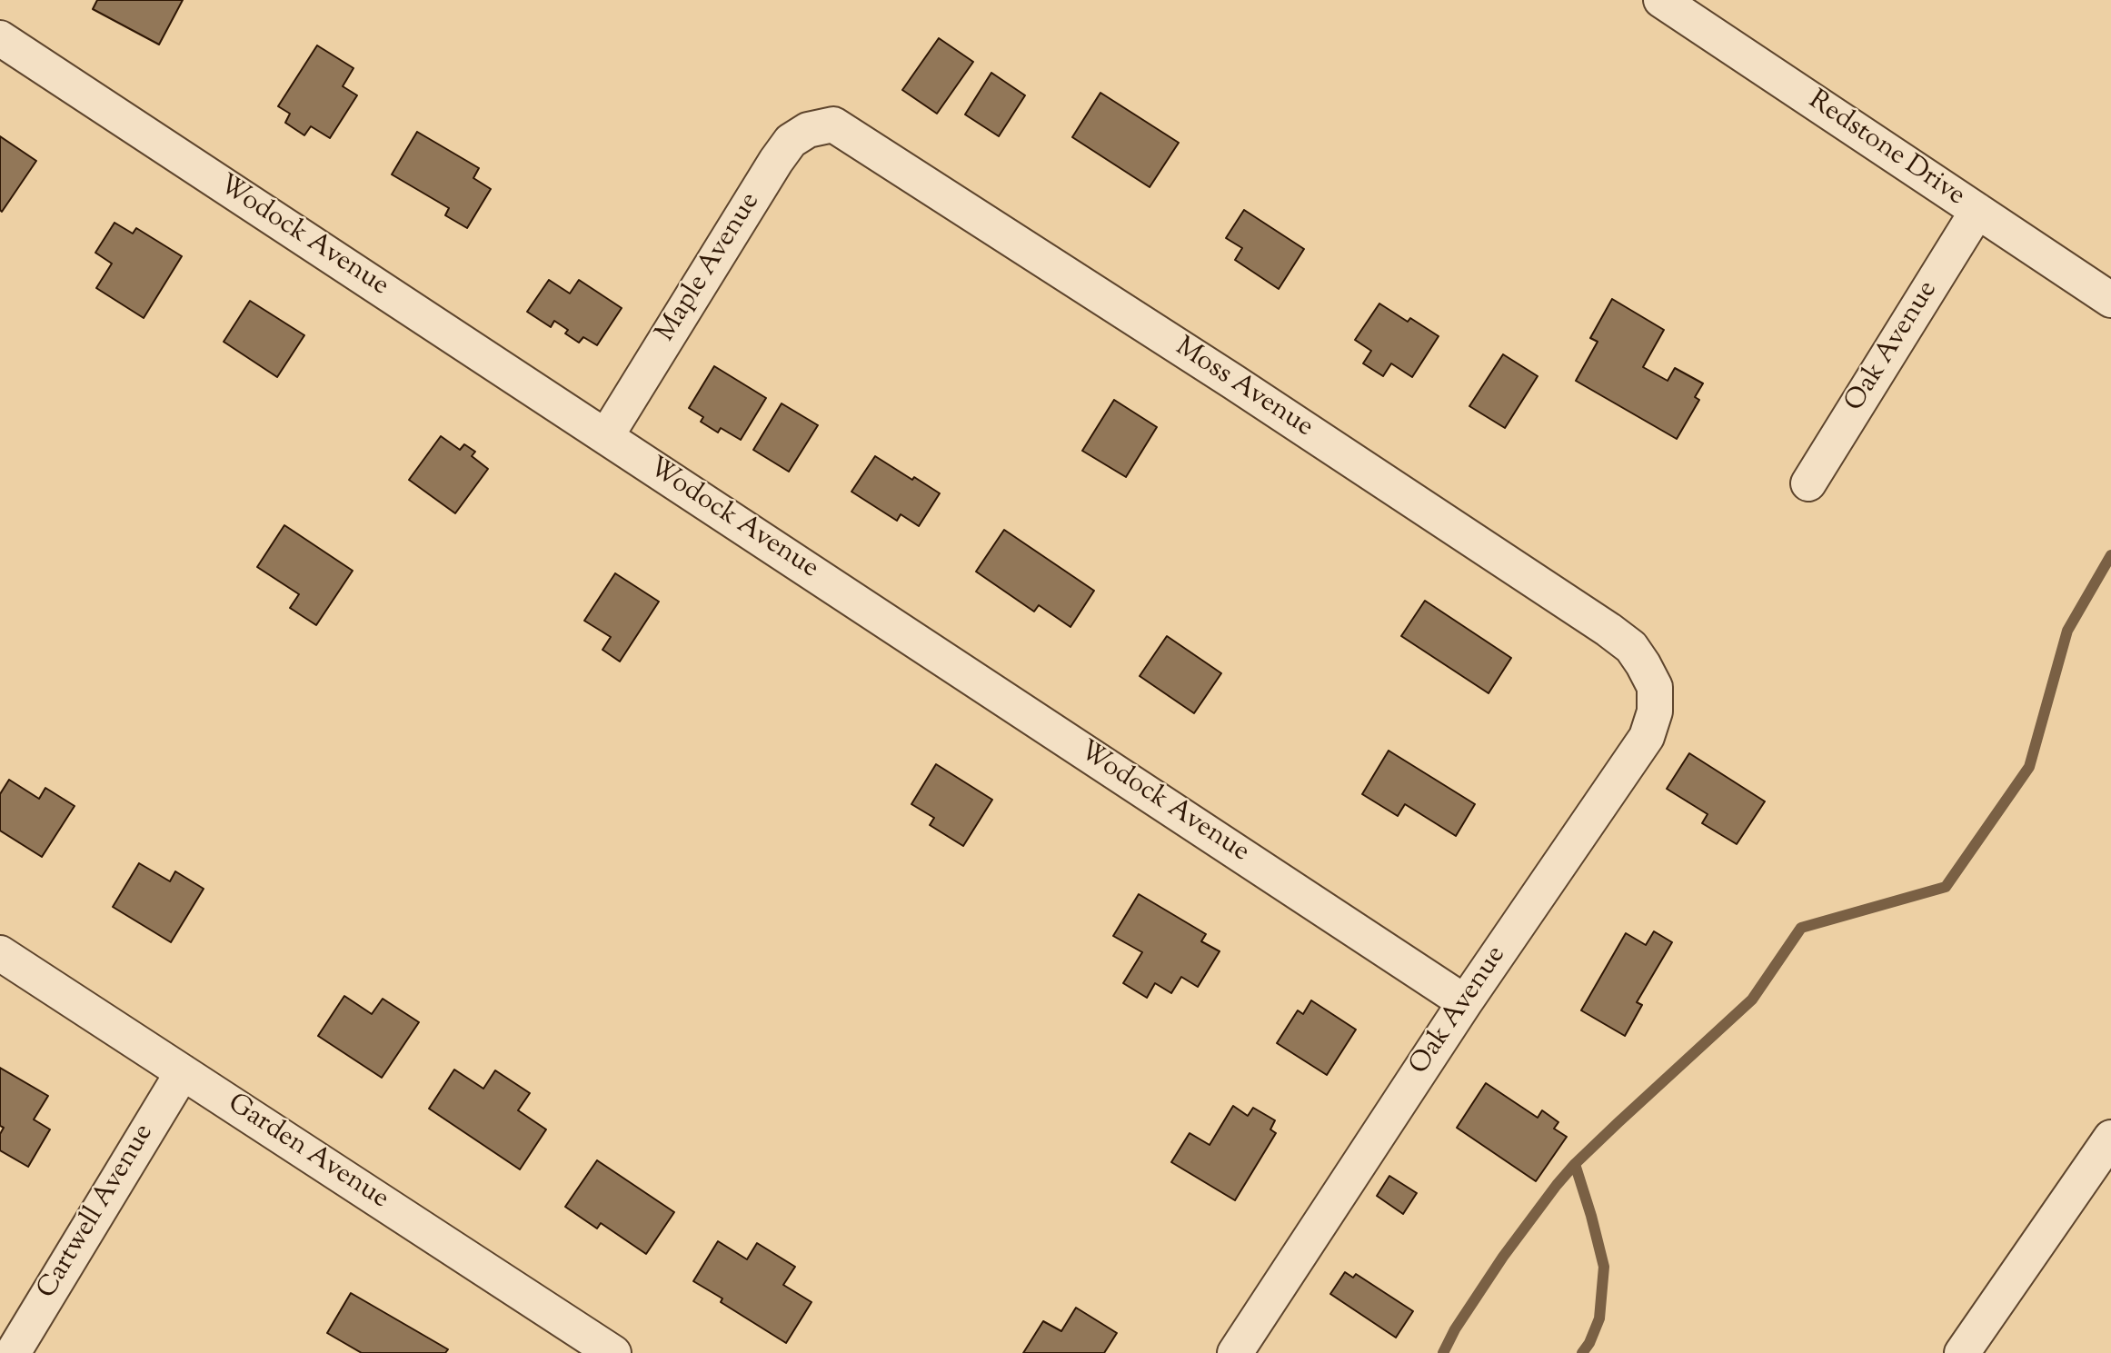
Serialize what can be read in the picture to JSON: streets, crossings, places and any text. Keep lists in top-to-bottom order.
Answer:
{
  "streets": {
    "street": [
      "Redstone Drive",
      "Wodock Avenue",
      "Maple Avenue",
      "Oak Avenue",
      "Moss Avenue",
      "Garden Avenue",
      "Cartwell Avenue"
    ]
  },
  "crossings": [
    ["Redstone Drive", "Oak Avenue"],
    ["Wodock Avenue", "Maple Avenue"],
    ["Wodock Avenue", "Oak Avenue"],
    ["Maple Avenue", "Moss Avenue"],
    ["Oak Avenue", "Moss Avenue"],
    ["Garden Avenue", "Cartwell Avenue"]
  ]
}
